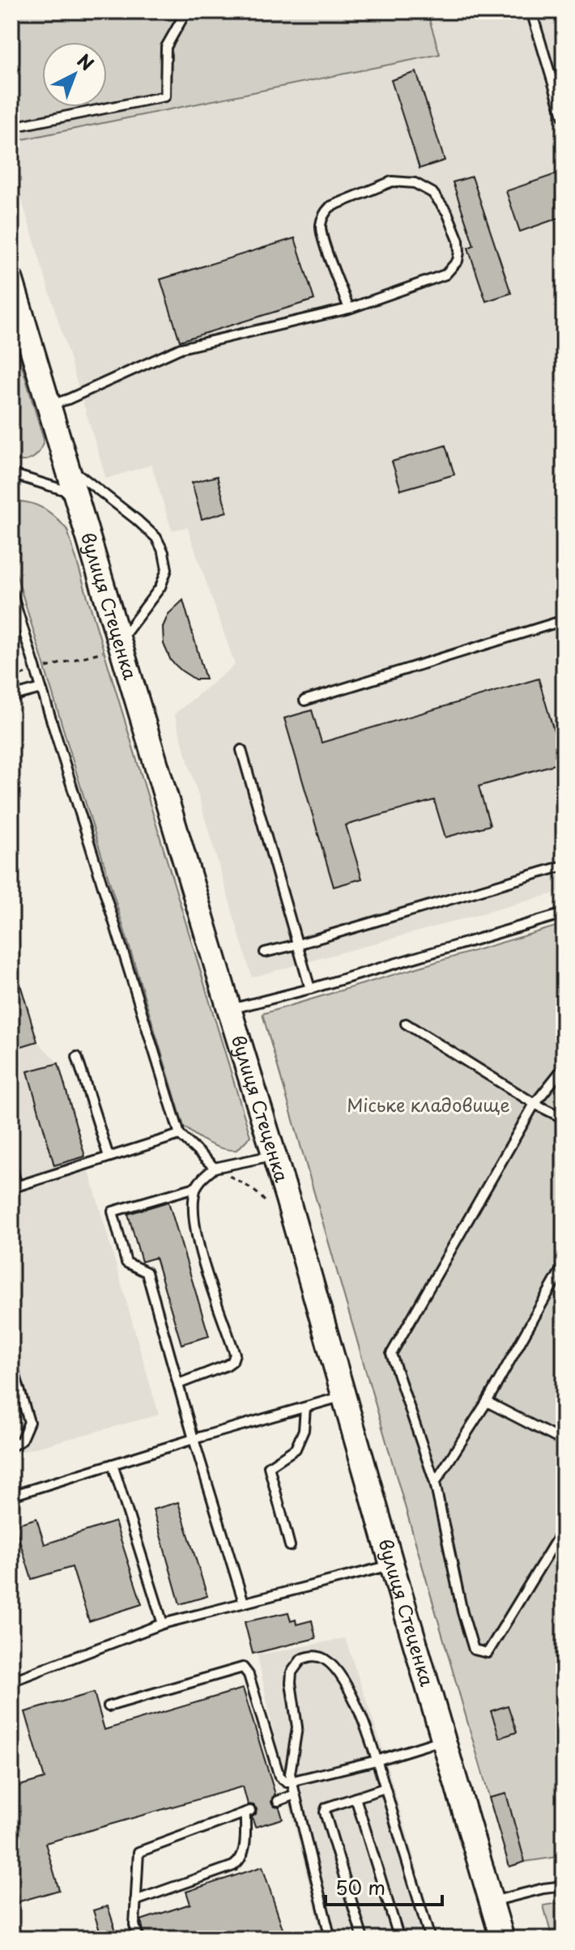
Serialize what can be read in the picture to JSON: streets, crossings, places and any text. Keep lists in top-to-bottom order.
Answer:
{
  "streets": {
    "main road": ["вулиця Стеценка"]
  },
  "parks": ["Міське кладовище"],
  "scale_bar": "50 m",
  "north": "top right"
}
